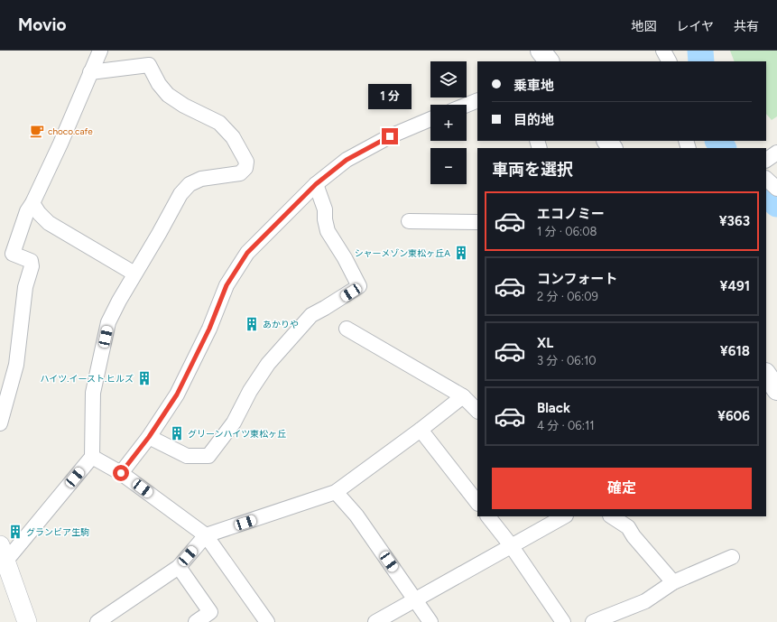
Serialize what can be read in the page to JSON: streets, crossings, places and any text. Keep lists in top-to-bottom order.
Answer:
{
  "places": {
    "cafe": ["choco.cafe"],
    "building": [
      "シャーメゾン東松ヶ丘A",
      "あかりや",
      "ハイツ.イースト.ヒルズ",
      "グリーンハイツ東松ヶ丘",
      "グランビア生駒"
    ]
  },
  "page": {
    "header": "Movio",
    "nav": ["地図", "レイヤ", "共有"],
    "map_buttons": ["+", "−"],
    "banner": ["乗車地", "目的地"],
    "bubble": "1 分",
    "heading": "車両を選択",
    "list": [
      {
        "name": "エコノミー",
        "note": "1 分 · 06:08",
        "value": "¥363"
      },
      {
        "name": "コンフォート",
        "note": "2 分 · 06:09",
        "value": "¥491"
      },
      {
        "name": "XL",
        "note": "3 分 · 06:10",
        "value": "¥618"
      },
      {
        "name": "Black",
        "note": "4 分 · 06:11",
        "value": "¥606"
      }
    ],
    "buttons": "確定"
  }
}
